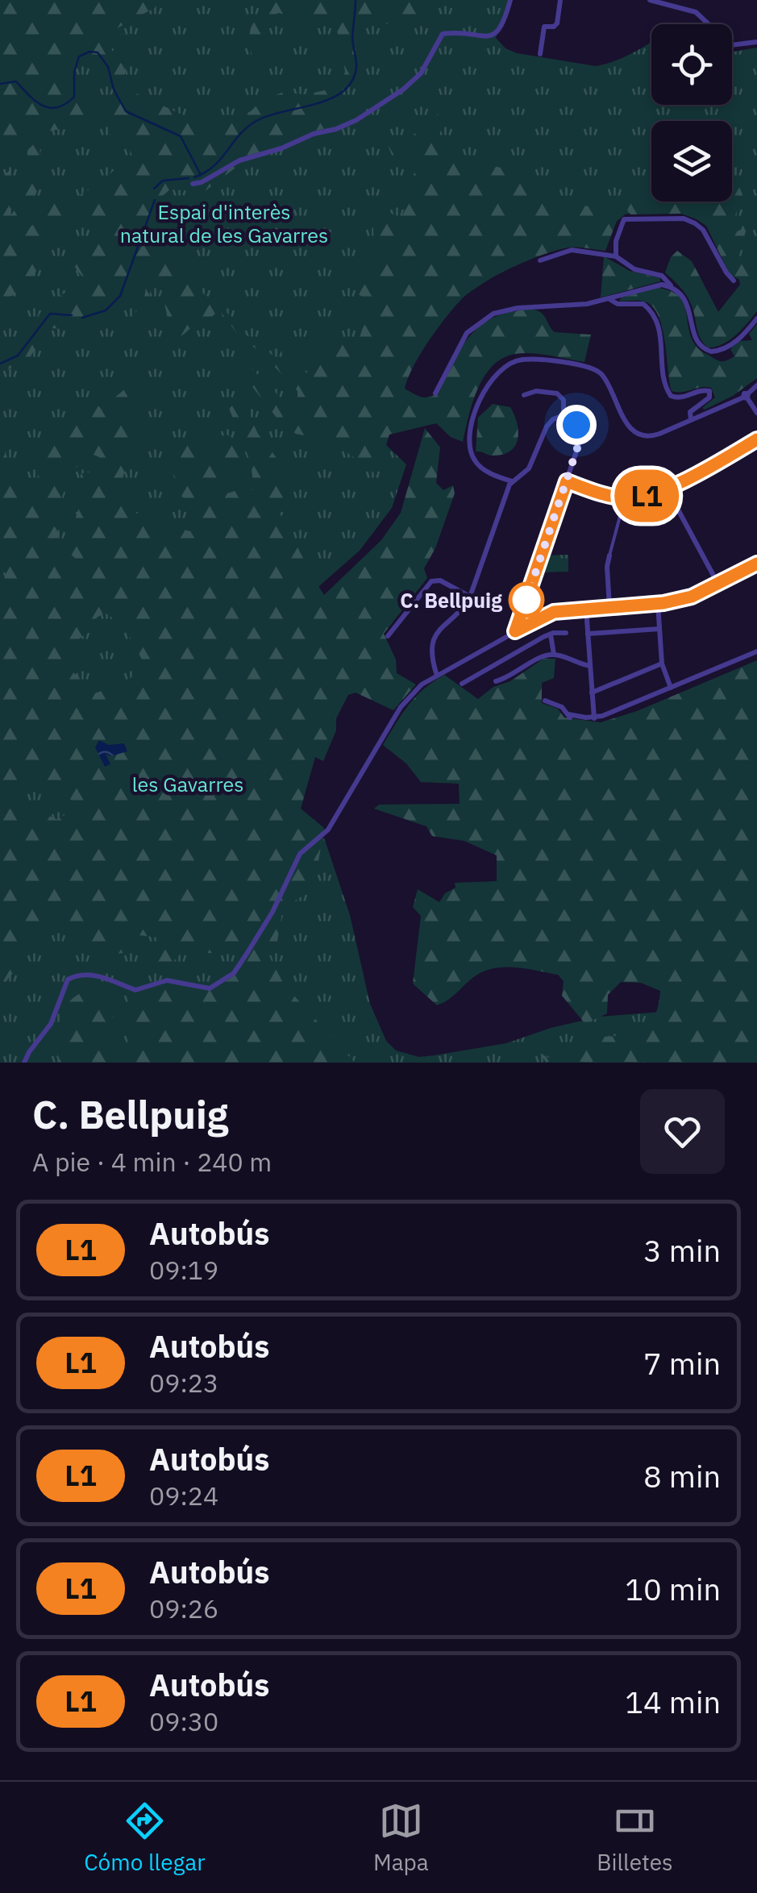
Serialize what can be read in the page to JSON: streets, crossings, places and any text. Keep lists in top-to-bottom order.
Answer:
{
  "parks": ["Espai d'interès natural de les Gavarres", "les Gavarres"],
  "places": ["C. Bellpuig"],
  "lines": ["bus line L1"],
  "page": {
    "on_map": "L1",
    "heading": ["C. Bellpuig", "A pie · 4 min · 240 m"],
    "list": [
      {
        "mark": "L1",
        "name": "Autobús",
        "note": "09:19",
        "value": "3 min"
      },
      {
        "mark": "L1",
        "name": "Autobús",
        "note": "09:23",
        "value": "7 min"
      },
      {
        "mark": "L1",
        "name": "Autobús",
        "note": "09:24",
        "value": "8 min"
      },
      {
        "mark": "L1",
        "name": "Autobús",
        "note": "09:26",
        "value": "10 min"
      },
      {
        "mark": "L1",
        "name": "Autobús",
        "note": "09:30",
        "value": "14 min"
      }
    ],
    "tabs": ["Cómo llegar", "Mapa", "Billetes"]
  }
}
